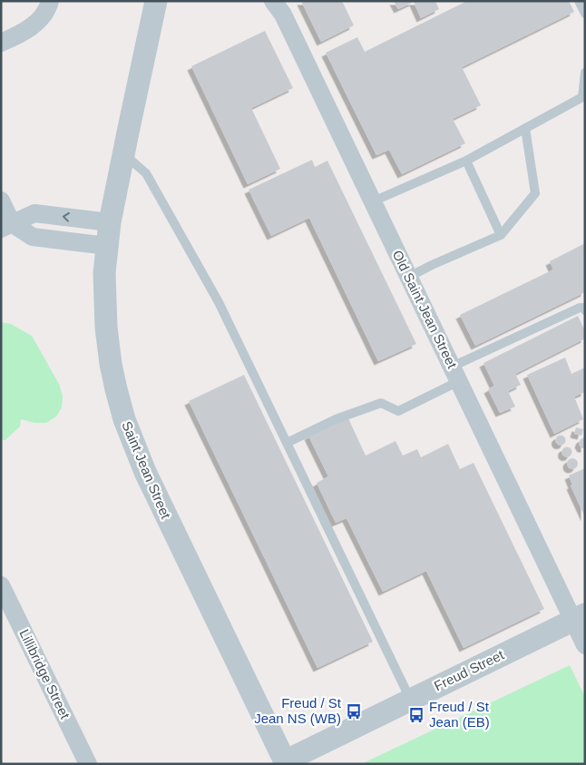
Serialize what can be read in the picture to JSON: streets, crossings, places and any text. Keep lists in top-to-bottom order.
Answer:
{
  "streets": {
    "street": [
      "Old Saint Jean Street",
      "Saint Jean Street",
      "Freud Street",
      "Lillibridge Street"
    ]
  },
  "crossings": [
    ["Old Saint Jean Street", "Freud Street"],
    ["Saint Jean Street", "Freud Street"]
  ],
  "places": {
    "bus stop": ["Freud / St Jean NS (WB)", "Freud / St Jean (EB)"]
  }
}
